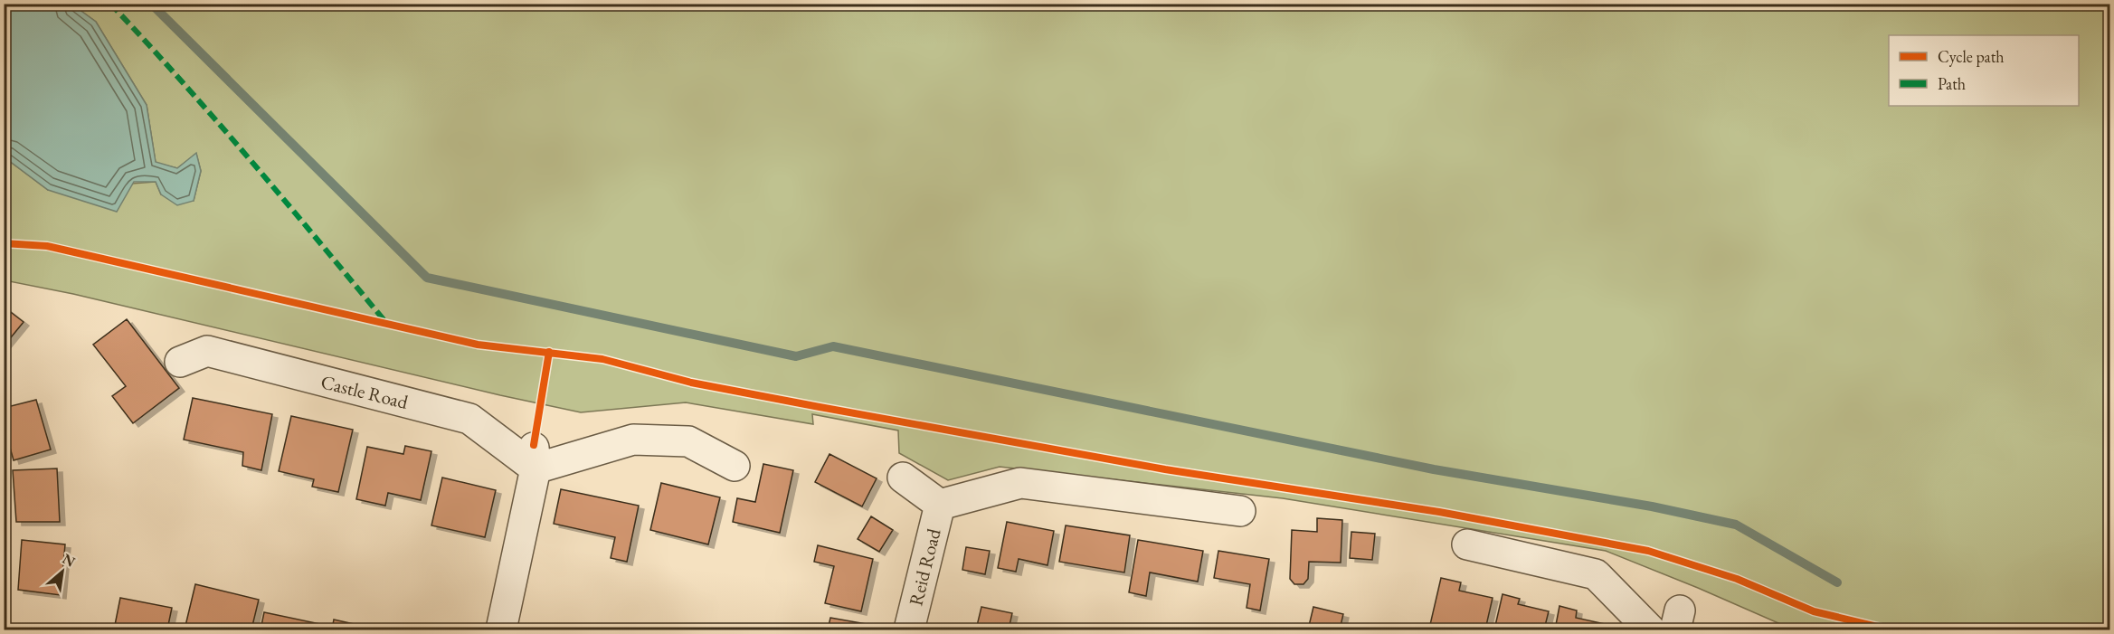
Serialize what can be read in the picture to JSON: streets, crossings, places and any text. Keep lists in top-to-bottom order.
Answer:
{
  "streets": {
    "street": ["Castle Road", "Reid Road"]
  },
  "legend": ["Cycle path", "Path"],
  "north": "top right"
}
